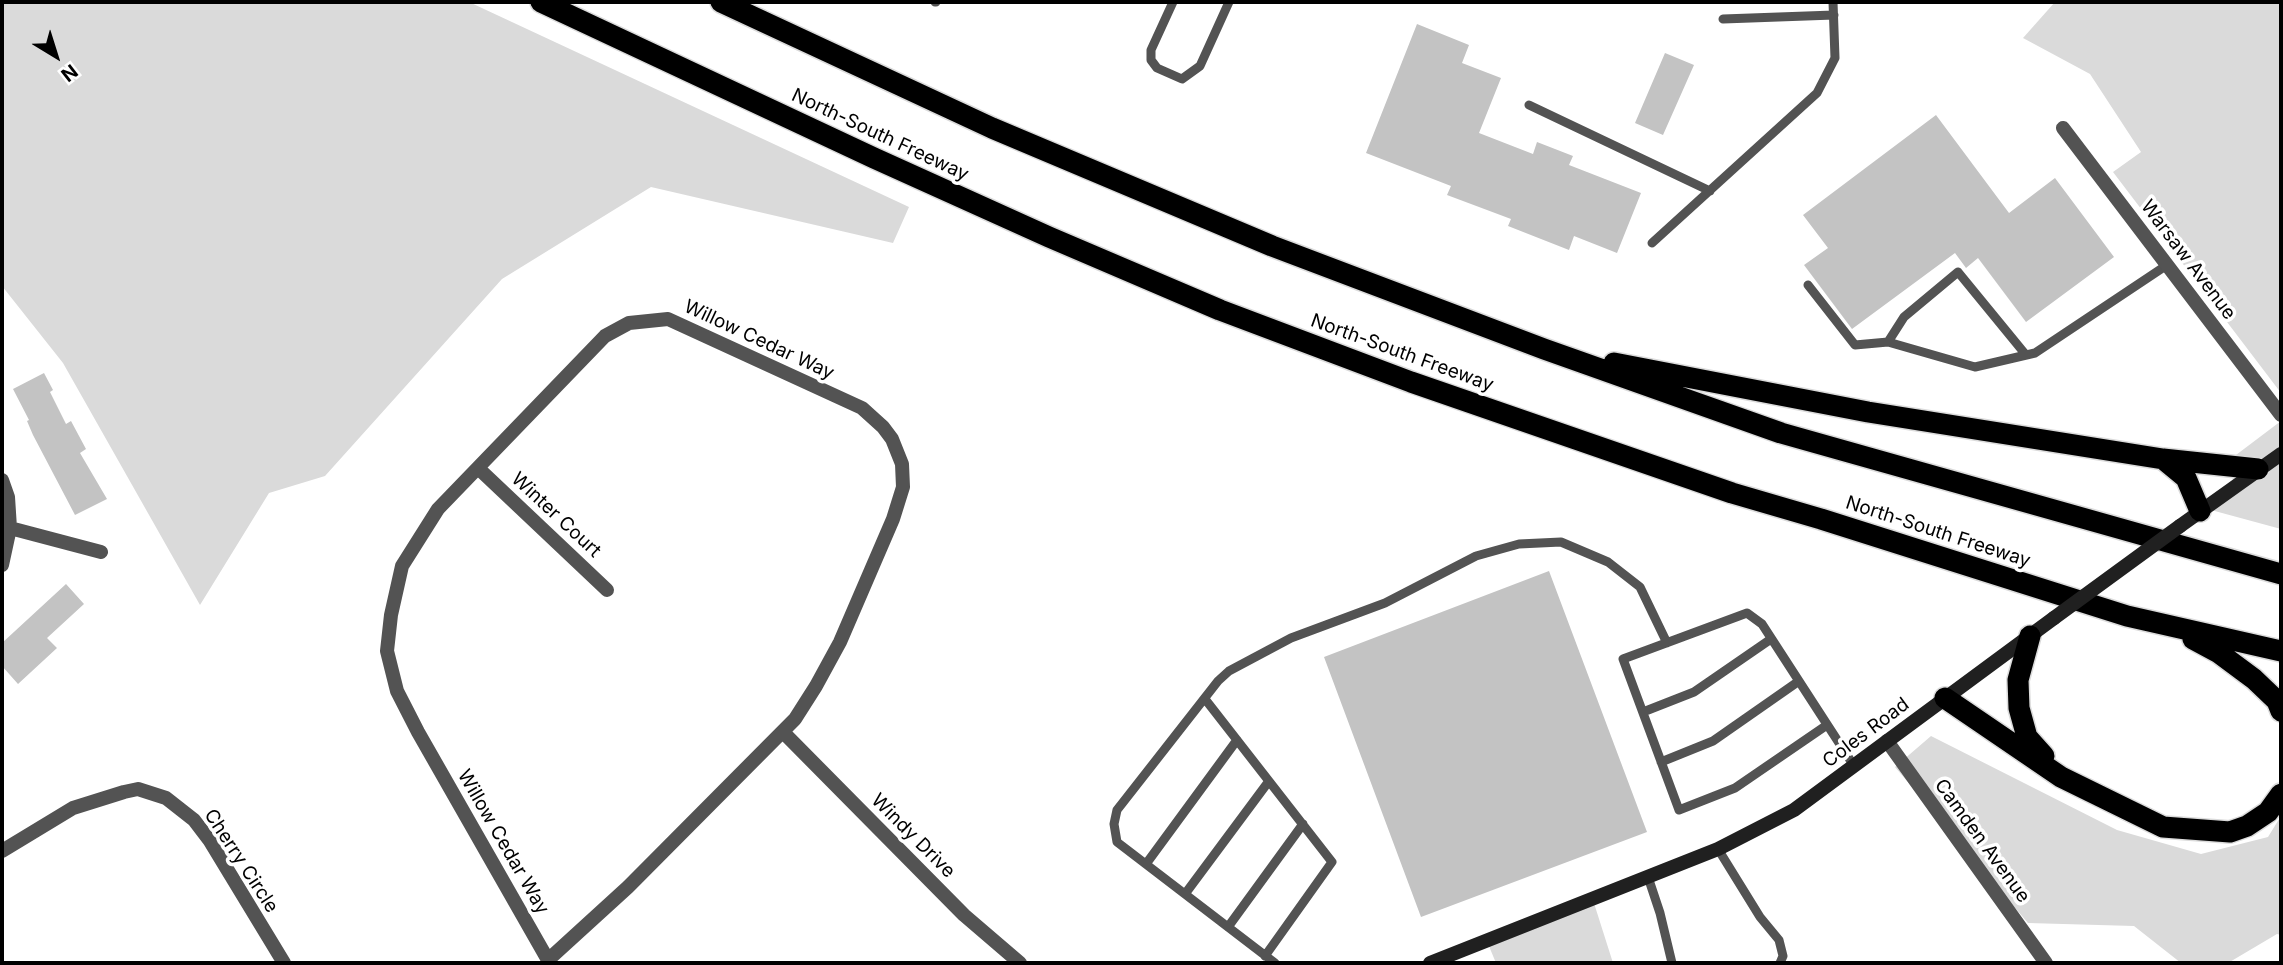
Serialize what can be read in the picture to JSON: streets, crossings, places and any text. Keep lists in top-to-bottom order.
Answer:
{
  "streets": {
    "highway": ["North-South Freeway"],
    "street": [
      "Warsaw Avenue",
      "Willow Cedar Way",
      "Winter Court",
      "Coles Road",
      "Windy Drive",
      "Camden Avenue",
      "Cherry Circle"
    ]
  },
  "crossings": [
    ["Willow Cedar Way", "Winter Court"],
    ["Willow Cedar Way", "Windy Drive"],
    ["Coles Road", "Camden Avenue"]
  ],
  "north": "bottom right"
}
